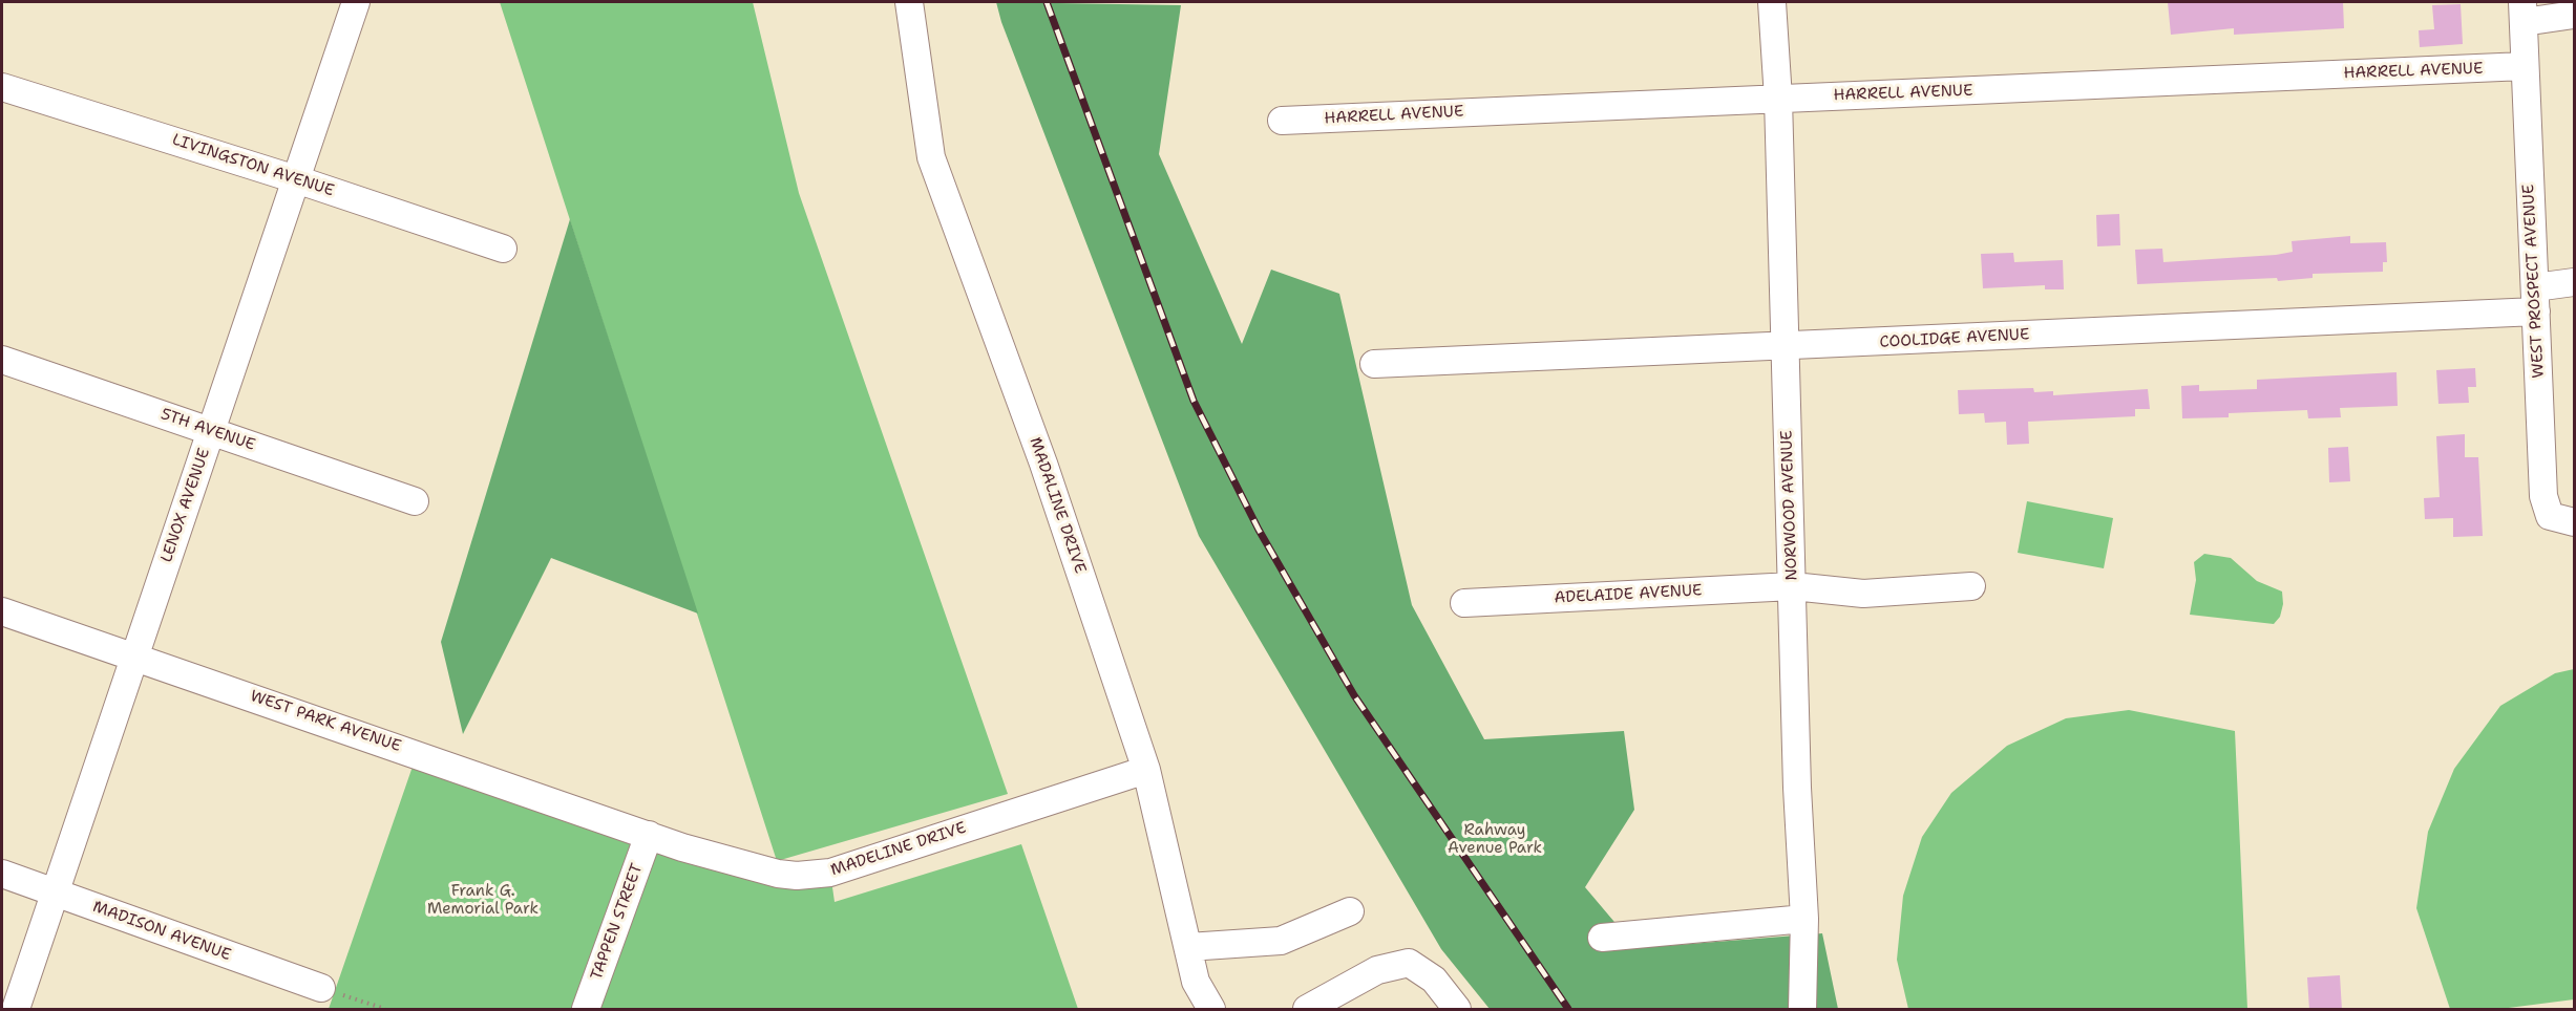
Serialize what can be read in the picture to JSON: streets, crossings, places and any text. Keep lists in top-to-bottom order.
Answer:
{
  "streets": {
    "street": [
      "HARRELL AVENUE",
      "LIVINGSTON AVENUE",
      "WEST PROSPECT AVENUE",
      "COOLIDGE AVENUE",
      "5TH AVENUE",
      "LENOX AVENUE",
      "MADALINE DRIVE",
      "NORWOOD AVENUE",
      "ADELAIDE AVENUE",
      "WEST PARK AVENUE",
      "MADELINE DRIVE",
      "TAPPEN STREET",
      "MADISON AVENUE"
    ]
  },
  "crossings": [
    ["HARRELL AVENUE", "WEST PROSPECT AVENUE"],
    ["HARRELL AVENUE", "NORWOOD AVENUE"],
    ["LIVINGSTON AVENUE", "LENOX AVENUE"],
    ["WEST PROSPECT AVENUE", "COOLIDGE AVENUE"],
    ["COOLIDGE AVENUE", "NORWOOD AVENUE"],
    ["5TH AVENUE", "LENOX AVENUE"],
    ["LENOX AVENUE", "WEST PARK AVENUE"],
    ["LENOX AVENUE", "MADISON AVENUE"],
    ["MADALINE DRIVE", "MADELINE DRIVE"],
    ["NORWOOD AVENUE", "ADELAIDE AVENUE"],
    ["WEST PARK AVENUE", "MADELINE DRIVE"],
    ["WEST PARK AVENUE", "TAPPEN STREET"],
    ["MADELINE DRIVE", "TAPPEN STREET"]
  ],
  "parks": ["Rahway Avenue Park", "Frank G. Memorial Park"]
}
